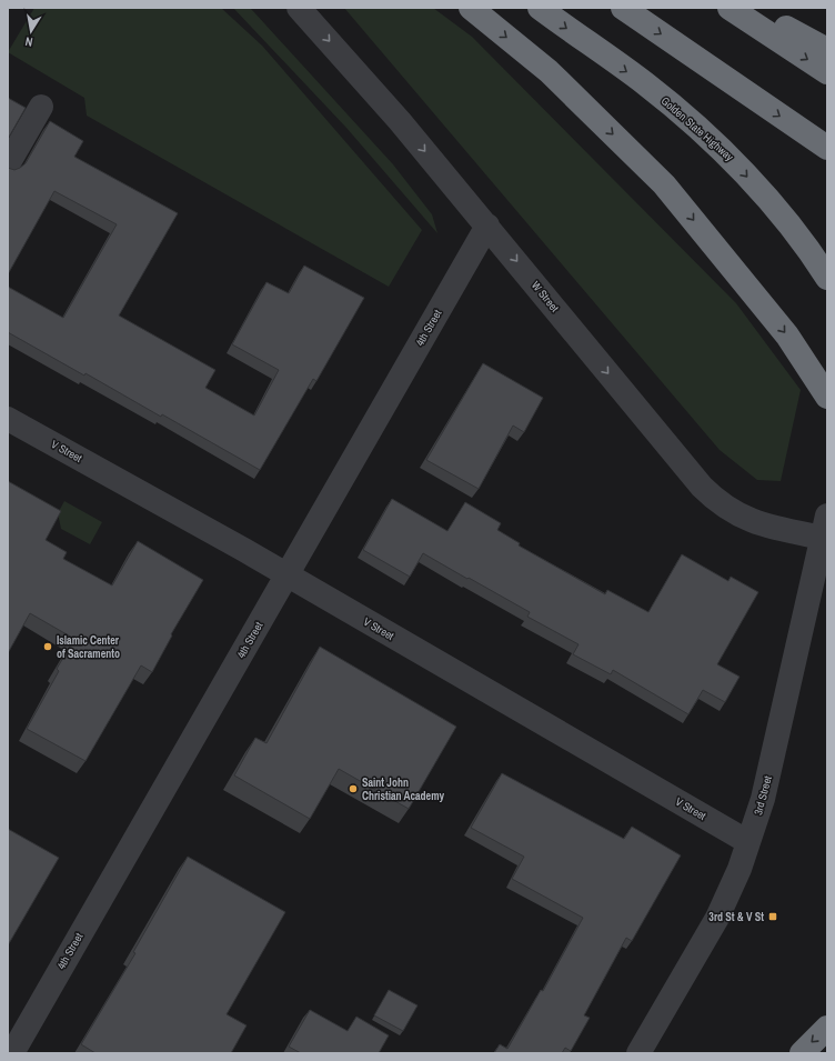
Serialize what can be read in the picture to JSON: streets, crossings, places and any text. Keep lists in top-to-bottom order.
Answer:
{
  "streets": {
    "highway": ["Golden State Highway"],
    "street": [
      "W Street",
      "4th Street",
      "V Street",
      "3rd Street"
    ]
  },
  "crossings": [
    ["W Street", "4th Street"],
    ["W Street", "3rd Street"],
    ["4th Street", "V Street"],
    ["V Street", "3rd Street"]
  ],
  "one_way": ["W Street"],
  "places": {
    "other": ["Islamic Center of Sacramento", "Saint John Christian Academy"],
    "transit": ["3rd St & V St"]
  },
  "north": "bottom"
}
